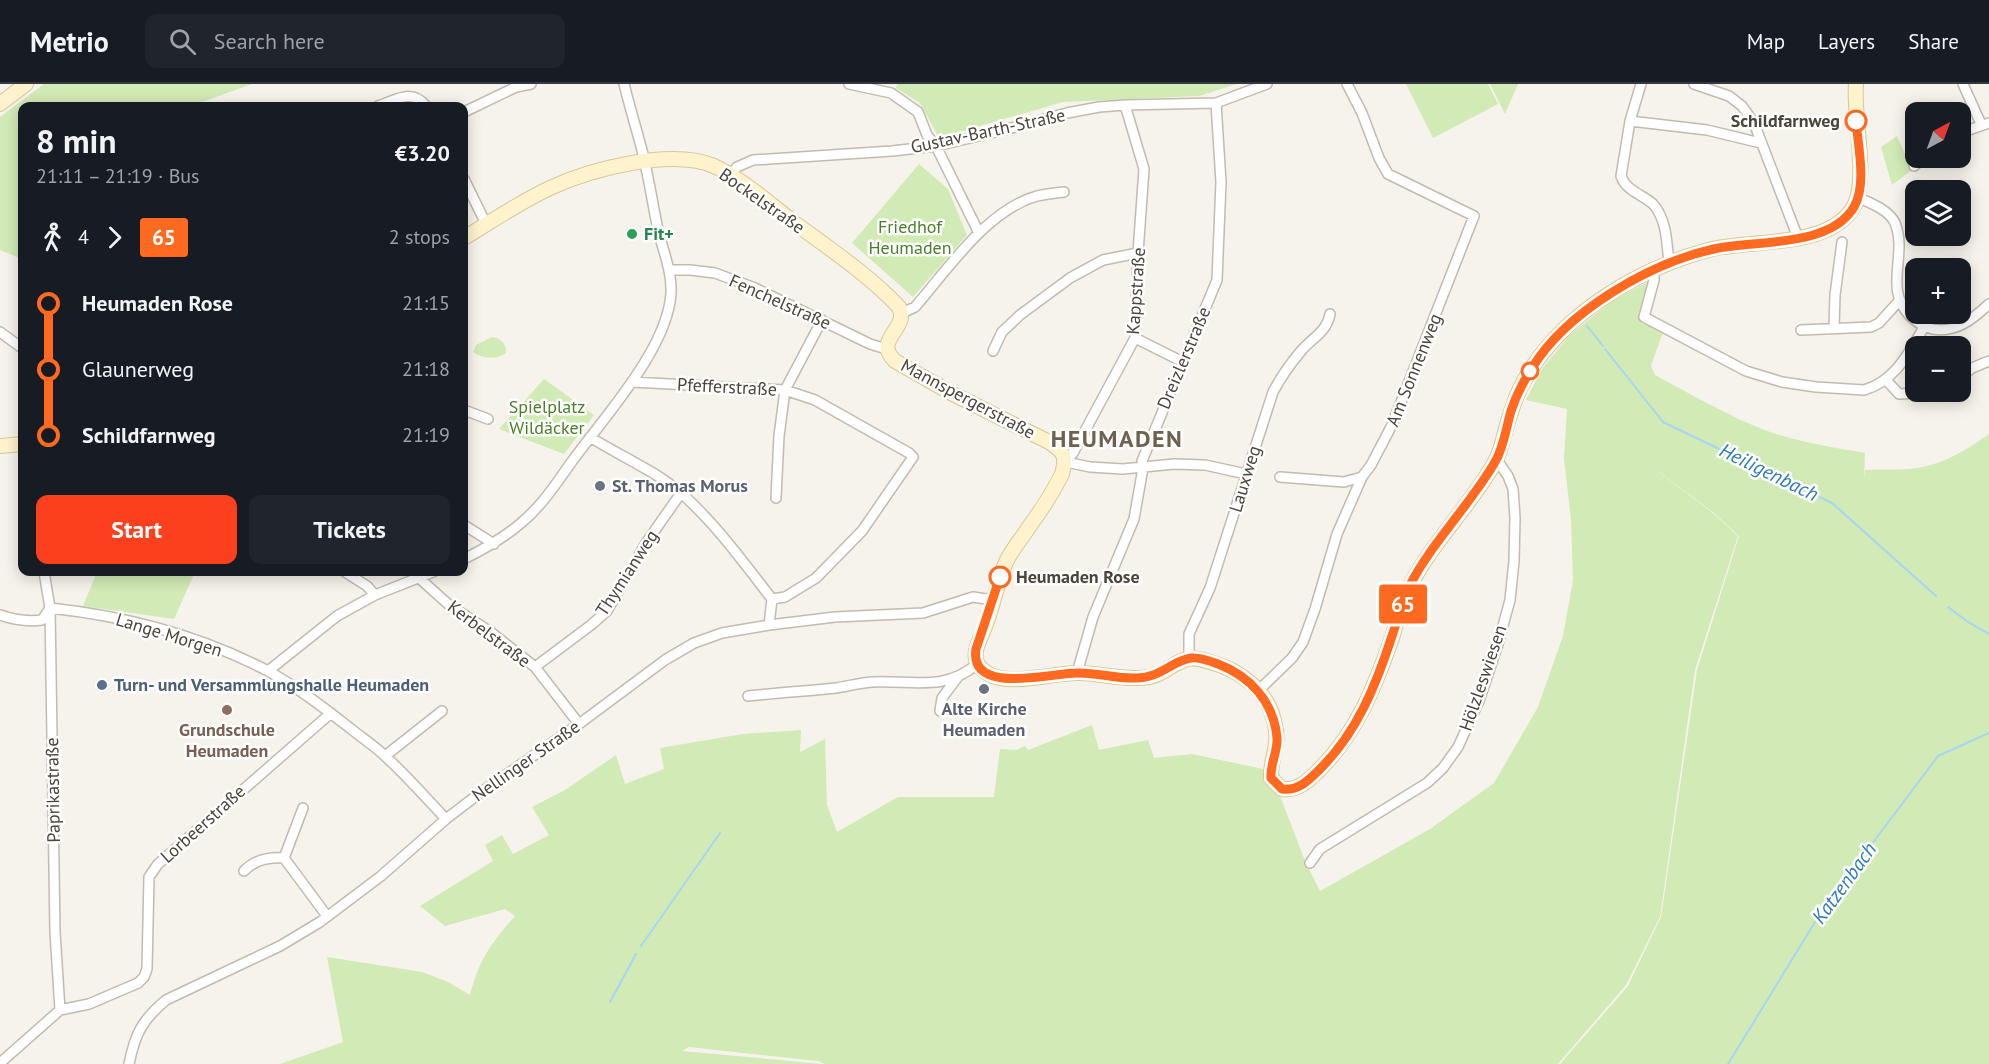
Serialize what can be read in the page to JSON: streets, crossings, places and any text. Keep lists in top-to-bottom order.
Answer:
{
  "streets": {
    "street": [
      "Gustav-Barth-Straße",
      "Bockelstraße",
      "Kappstraße",
      "Fenchelstraße",
      "Dreizlerstraße",
      "Am Sonnenweg",
      "Pfefferstraße",
      "Mannspergerstraße",
      "Lauxweg",
      "Thymianweg",
      "Kerbelstraße",
      "Lange Morgen",
      "Hölzleswiesen",
      "Nellinger Straße",
      "Paprikastraße",
      "Lorbeerstraße"
    ]
  },
  "crossings": [
    ["Gustav-Barth-Straße", "Bockelstraße"],
    ["Gustav-Barth-Straße", "Kappstraße"],
    ["Gustav-Barth-Straße", "Dreizlerstraße"],
    ["Kappstraße", "Mannspergerstraße"],
    ["Fenchelstraße", "Mannspergerstraße"],
    ["Thymianweg", "Kerbelstraße"],
    ["Kerbelstraße", "Nellinger Straße"],
    ["Lange Morgen", "Nellinger Straße"],
    ["Lange Morgen", "Paprikastraße"],
    ["Lange Morgen", "Lorbeerstraße"],
    ["Paprikastraße", "Lorbeerstraße"]
  ],
  "districts": ["HEUMADEN"],
  "water": ["Heiligenbach", "Katzenbach"],
  "parks": ["Friedhof Heumaden", "Spielplatz Wildäcker"],
  "places": [
    "Schildfarnweg",
    "Fit+",
    "St. Thomas Morus",
    "Heumaden Rose",
    "Turn- und Versammlungshalle Heumaden",
    "Alte Kirche Heumaden",
    "Grundschule Heumaden"
  ],
  "lines": ["bus line 65"],
  "north": "top right",
  "page": {
    "header": "Metrio",
    "search": "Search here",
    "nav": ["Map", "Layers", "Share"],
    "on_map": "65",
    "map_buttons": ["+", "−"],
    "heading": ["8 min", "21:11 – 21:19 · Bus", "€3.20"],
    "legs": ["4", "65", "2 stops"],
    "list": [
      {
        "name": "Heumaden Rose",
        "value": "21:15"
      },
      {
        "name": "Glaunerweg",
        "value": "21:18"
      },
      {
        "name": "Schildfarnweg",
        "value": "21:19"
      }
    ],
    "buttons": ["Start", "Tickets"]
  }
}
